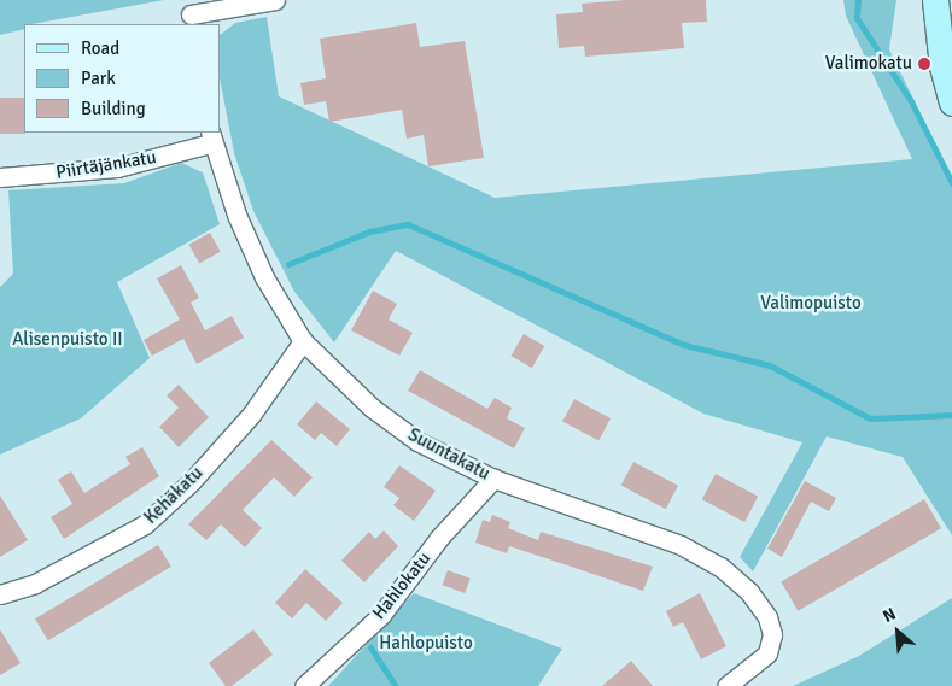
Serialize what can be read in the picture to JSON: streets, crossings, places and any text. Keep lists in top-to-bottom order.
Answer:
{
  "streets": {
    "street": [
      "Piirtäjänkatu",
      "Suuntakatu",
      "Kehäkatu",
      "Hahlokatu"
    ]
  },
  "crossings": [
    ["Piirtäjänkatu", "Suuntakatu"],
    ["Suuntakatu", "Kehäkatu"],
    ["Suuntakatu", "Hahlokatu"]
  ],
  "parks": ["Valimopuisto", "Alisenpuisto II", "Hahlopuisto"],
  "places": ["Valimokatu"],
  "legend": ["Road", "Park", "Building"],
  "north": "top left"
}
